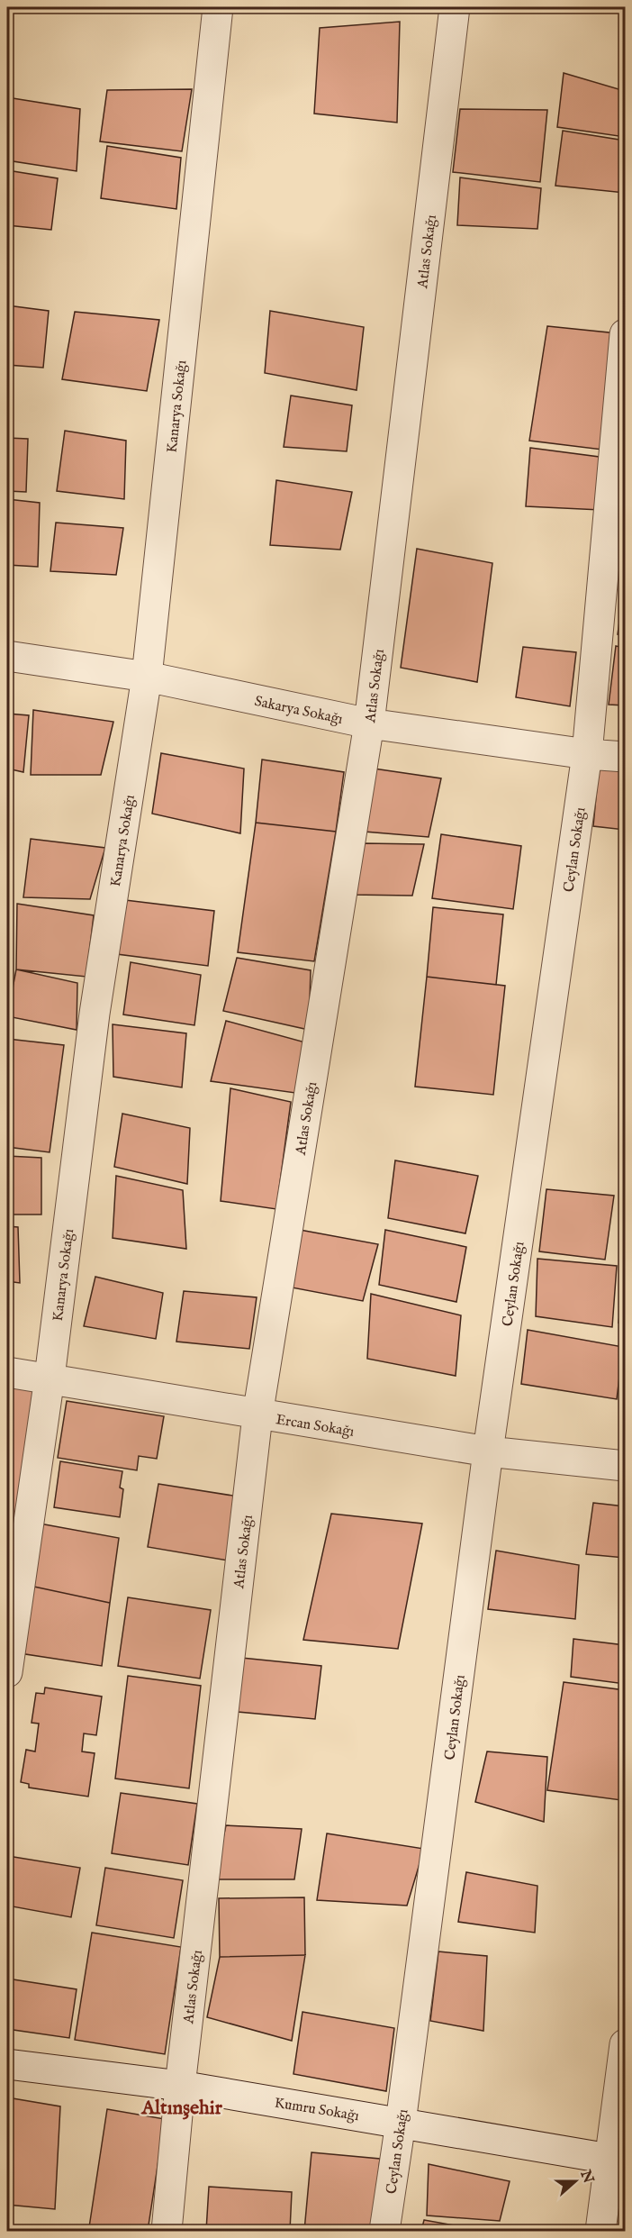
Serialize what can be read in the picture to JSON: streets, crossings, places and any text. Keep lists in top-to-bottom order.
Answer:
{
  "streets": {
    "street": [
      "Atlas Sokağı",
      "Kanarya Sokağı",
      "Sakarya Sokağı",
      "Ceylan Sokağı",
      "Ercan Sokağı",
      "Kumru Sokağı"
    ]
  },
  "crossings": [
    ["Atlas Sokağı", "Sakarya Sokağı"],
    ["Atlas Sokağı", "Ercan Sokağı"],
    ["Atlas Sokağı", "Kumru Sokağı"],
    ["Kanarya Sokağı", "Sakarya Sokağı"],
    ["Kanarya Sokağı", "Ercan Sokağı"],
    ["Sakarya Sokağı", "Ceylan Sokağı"],
    ["Ceylan Sokağı", "Ercan Sokağı"],
    ["Ceylan Sokağı", "Kumru Sokağı"]
  ],
  "districts": ["Altınşehir"],
  "north": "right"
}
